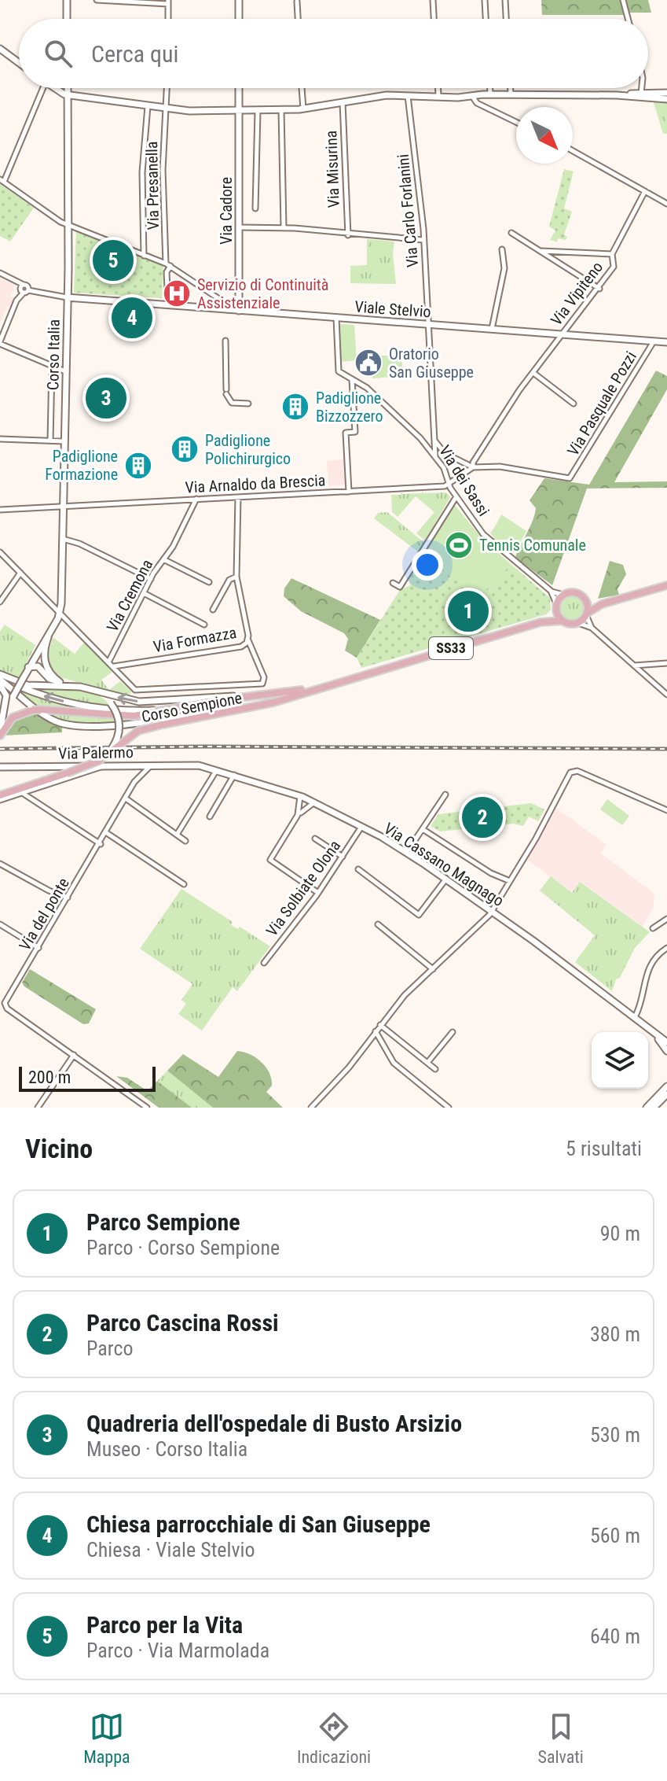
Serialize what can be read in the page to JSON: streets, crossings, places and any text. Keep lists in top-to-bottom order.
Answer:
{
  "streets": {
    "main road": ["SS33", "Corso Sempione"],
    "street": [
      "Via Misurina",
      "Via Presanella",
      "Via Cadore",
      "Via Carlo Forlanini",
      "Via Vipiteno",
      "Viale Stelvio",
      "Corso Italia",
      "Via Pasquale Pozzi",
      "Via dei Sassi",
      "Via Arnaldo da Brescia",
      "Via Cremona",
      "Via Formazza",
      "Via Palermo",
      "Via Cassano Magnago",
      "Via Solbiate Olona",
      "Via del ponte"
    ]
  },
  "crossings": [
    ["Via Presanella", "Viale Stelvio"],
    ["Via Cadore", "Viale Stelvio"],
    ["Via Carlo Forlanini", "Viale Stelvio"],
    ["Via Carlo Forlanini", "Via dei Sassi"],
    ["Via Vipiteno", "Viale Stelvio"],
    ["Via Vipiteno", "Via Pasquale Pozzi"],
    ["Viale Stelvio", "Corso Italia"],
    ["Viale Stelvio", "Via Pasquale Pozzi"],
    ["Viale Stelvio", "Via dei Sassi"],
    ["Corso Italia", "Via Arnaldo da Brescia"],
    ["Via dei Sassi", "Via Arnaldo da Brescia"],
    ["Via dei Sassi", "SS33"],
    ["Via Arnaldo da Brescia", "Via Cremona"],
    ["Via Arnaldo da Brescia", "Via Formazza"],
    ["SS33", "Corso Sempione"],
    ["Via Palermo", "Via Cassano Magnago"],
    ["Via Palermo", "Via del ponte"],
    ["Via Cassano Magnago", "Via Solbiate Olona"]
  ],
  "places": {
    "hospital": ["Servizio di Continuità Assistenziale"],
    "public building": ["Oratorio San Giuseppe"],
    "building": ["Padiglione Bizzozzero", "Padiglione Polichirurgico", "Padiglione Formazione"],
    "sports": ["Tennis Comunale"]
  },
  "scale_bar": "200 m",
  "north": "bottom right",
  "page": {
    "search": "Cerca qui",
    "pins": [
      "5",
      "4",
      "3",
      "1",
      "2"
    ],
    "scale": "200 m",
    "heading": ["Vicino", "5 risultati"],
    "list": [
      {
        "mark": "1",
        "name": "Parco Sempione",
        "note": "Parco · Corso Sempione",
        "value": "90 m"
      },
      {
        "mark": "2",
        "name": "Parco Cascina Rossi",
        "note": "Parco",
        "value": "380 m"
      },
      {
        "mark": "3",
        "name": "Quadreria dell'ospedale di Busto Arsizio",
        "note": "Museo · Corso Italia",
        "value": "530 m"
      },
      {
        "mark": "4",
        "name": "Chiesa parrocchiale di San Giuseppe",
        "note": "Chiesa · Viale Stelvio",
        "value": "560 m"
      },
      {
        "mark": "5",
        "name": "Parco per la Vita",
        "note": "Parco · Via Marmolada",
        "value": "640 m"
      }
    ],
    "nav": ["Mappa", "Indicazioni", "Salvati"]
  }
}
